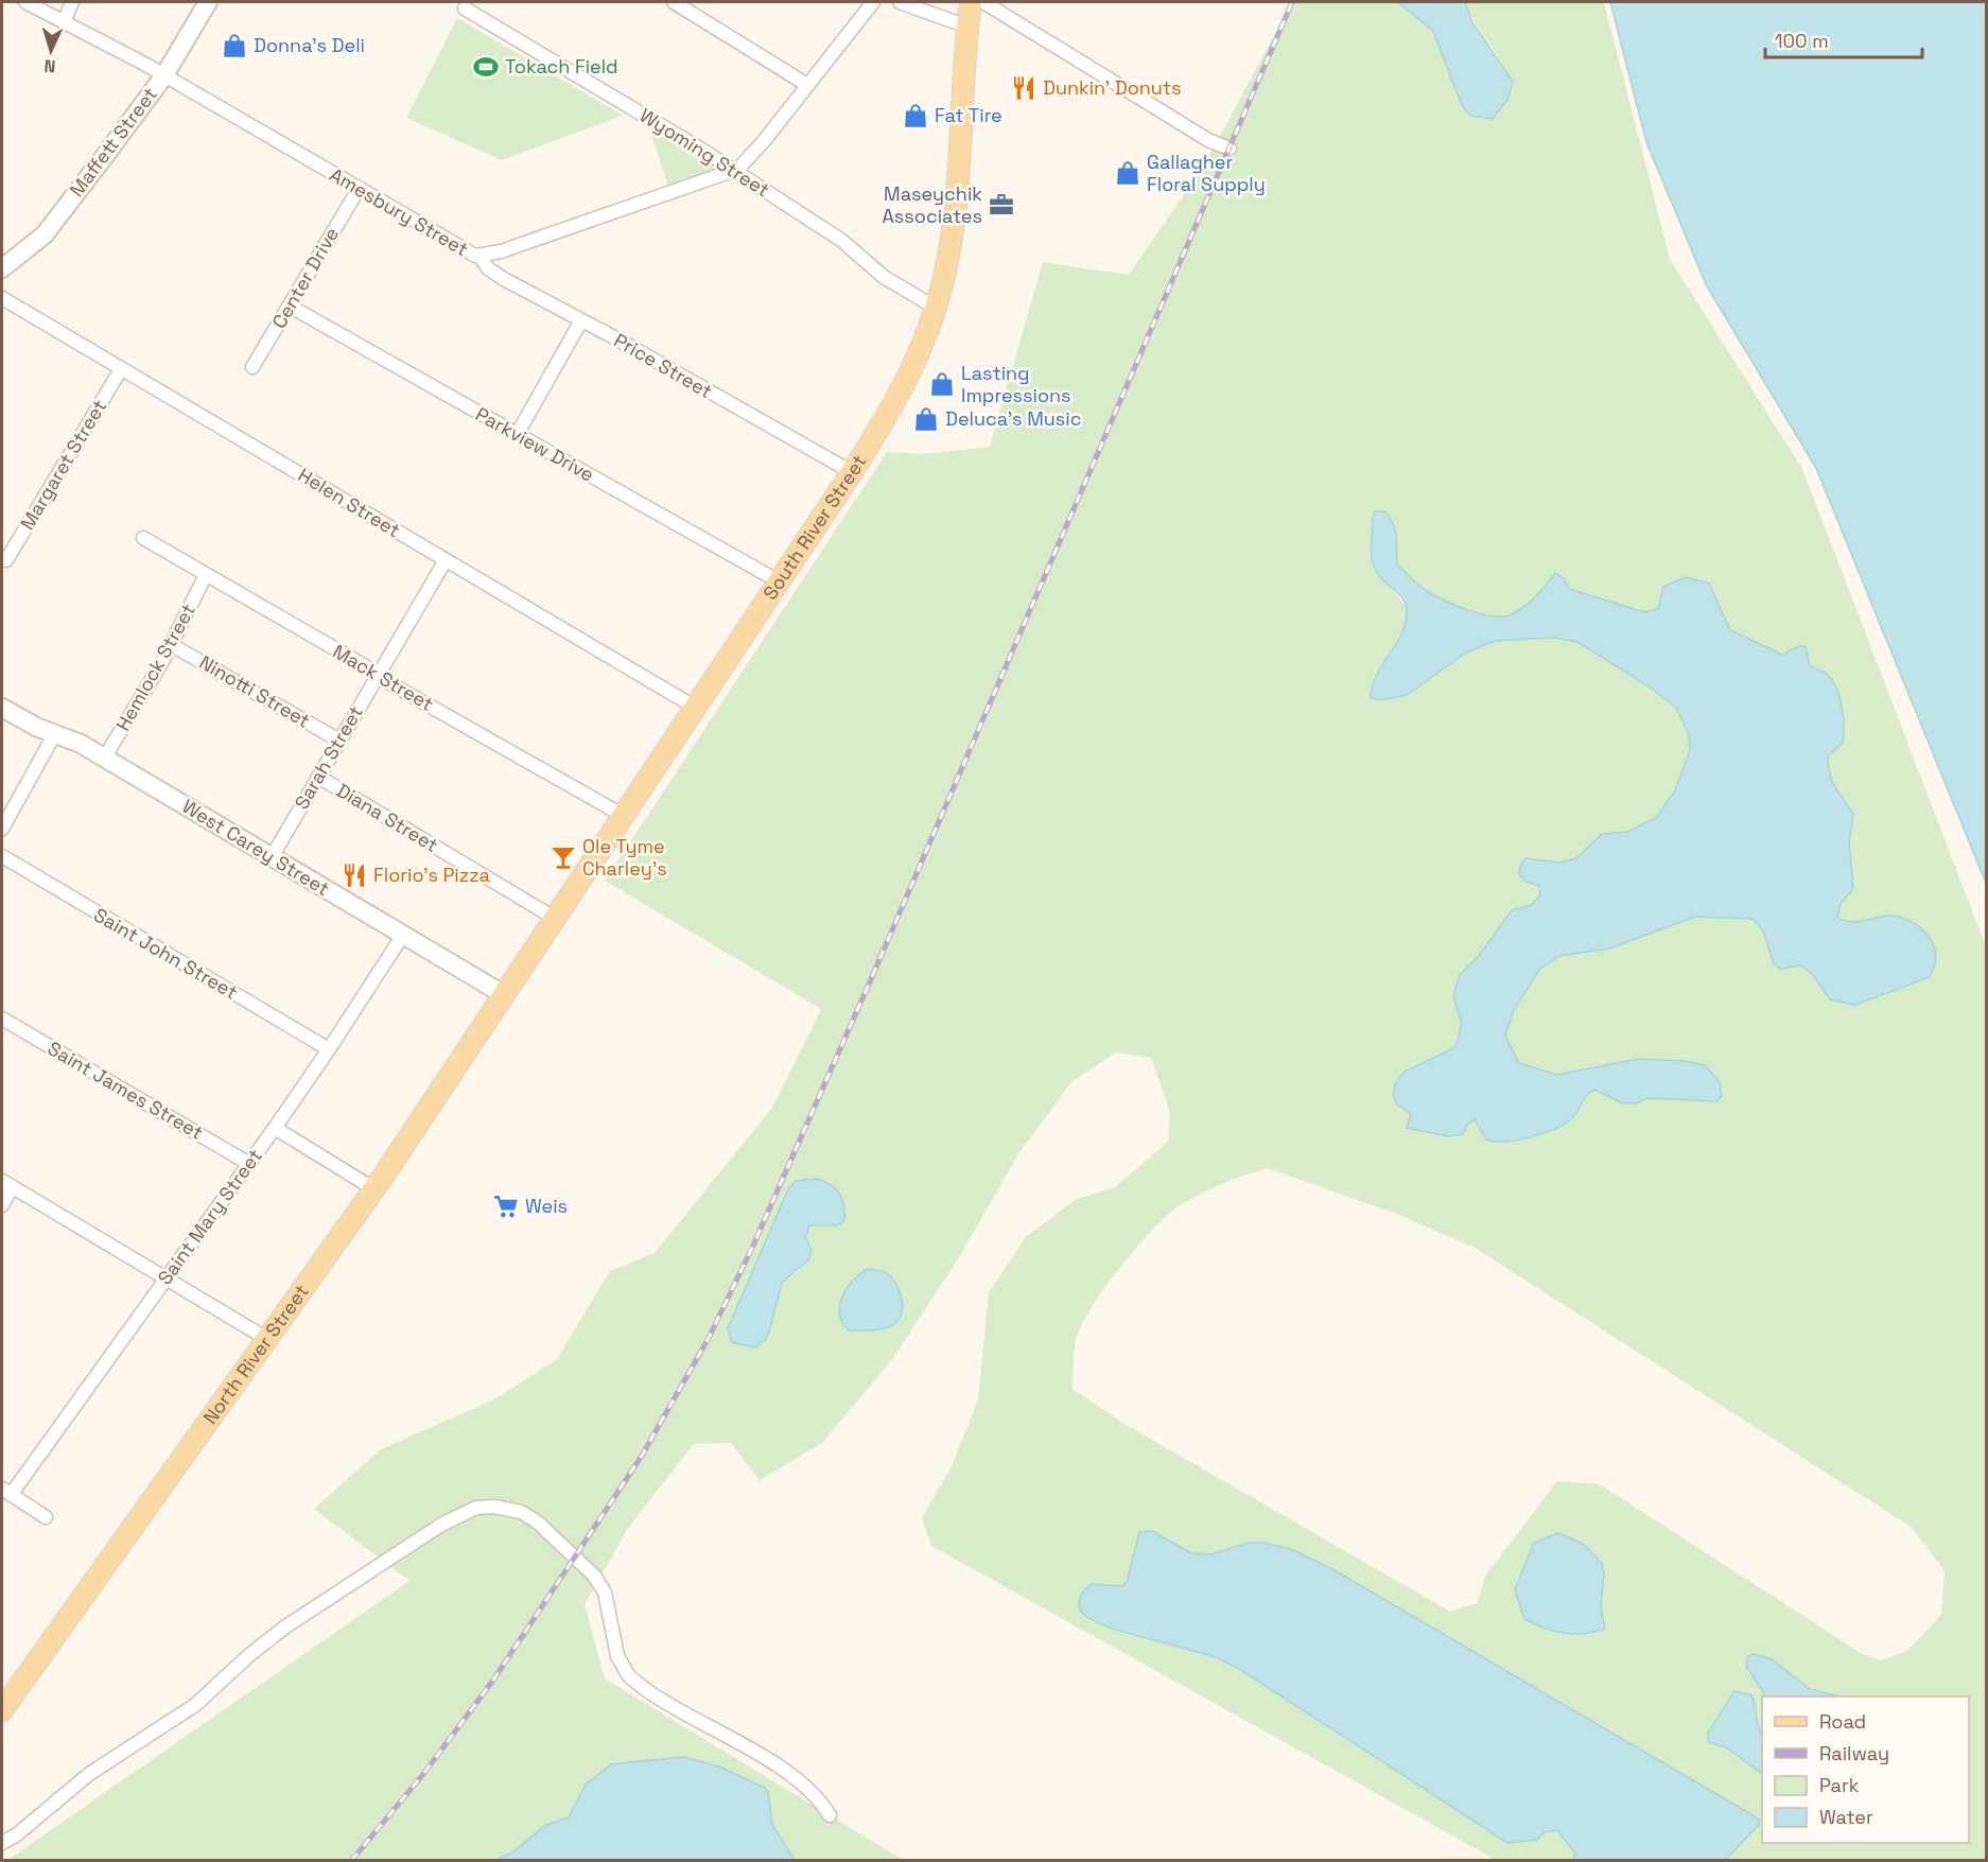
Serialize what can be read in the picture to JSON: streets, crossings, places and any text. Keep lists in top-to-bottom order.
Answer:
{
  "streets": {
    "main road": ["South River Street", "North River Street"],
    "street": [
      "Maffett Street",
      "Wyoming Street",
      "Amesbury Street",
      "Center Drive",
      "Price Street",
      "Parkview Drive",
      "Margaret Street",
      "Helen Street",
      "Hemlock Street",
      "Mack Street",
      "Ninotti Street",
      "Sarah Street",
      "Diana Street",
      "West Carey Street",
      "Saint John Street",
      "Saint James Street",
      "Saint Mary Street"
    ]
  },
  "crossings": [
    ["Maffett Street", "Amesbury Street"],
    ["Wyoming Street", "Amesbury Street"],
    ["Wyoming Street", "South River Street"],
    ["Amesbury Street", "Center Drive"],
    ["Amesbury Street", "Price Street"],
    ["Center Drive", "Parkview Drive"],
    ["Price Street", "South River Street"],
    ["Parkview Drive", "South River Street"],
    ["Margaret Street", "Helen Street"],
    ["Helen Street", "South River Street"],
    ["Helen Street", "Sarah Street"],
    ["South River Street", "Mack Street"],
    ["South River Street", "Diana Street"],
    ["South River Street", "West Carey Street"],
    ["South River Street", "North River Street"],
    ["Hemlock Street", "Mack Street"],
    ["Hemlock Street", "Ninotti Street"],
    ["Hemlock Street", "West Carey Street"],
    ["Mack Street", "Sarah Street"],
    ["Ninotti Street", "Sarah Street"],
    ["Sarah Street", "Diana Street"],
    ["Sarah Street", "West Carey Street"],
    ["West Carey Street", "Saint Mary Street"],
    ["West Carey Street", "North River Street"],
    ["Saint John Street", "Saint Mary Street"],
    ["Saint James Street", "Saint Mary Street"]
  ],
  "places": {
    "shop": [
      "Donna's Deli",
      "Fat Tire",
      "Gallagher Floral Supply",
      "Lasting Impressions",
      "Deluca's Music"
    ],
    "sports": ["Tokach Field"],
    "restaurant": ["Dunkin' Donuts", "Florio's Pizza"],
    "office": ["Maseychik Associates"],
    "bar": ["Ole Tyme Charley's"],
    "supermarket": ["Weis"]
  },
  "legend": [
    "Road",
    "Railway",
    "Park",
    "Water"
  ],
  "scale_bar": "100 m",
  "north": "bottom"
}
